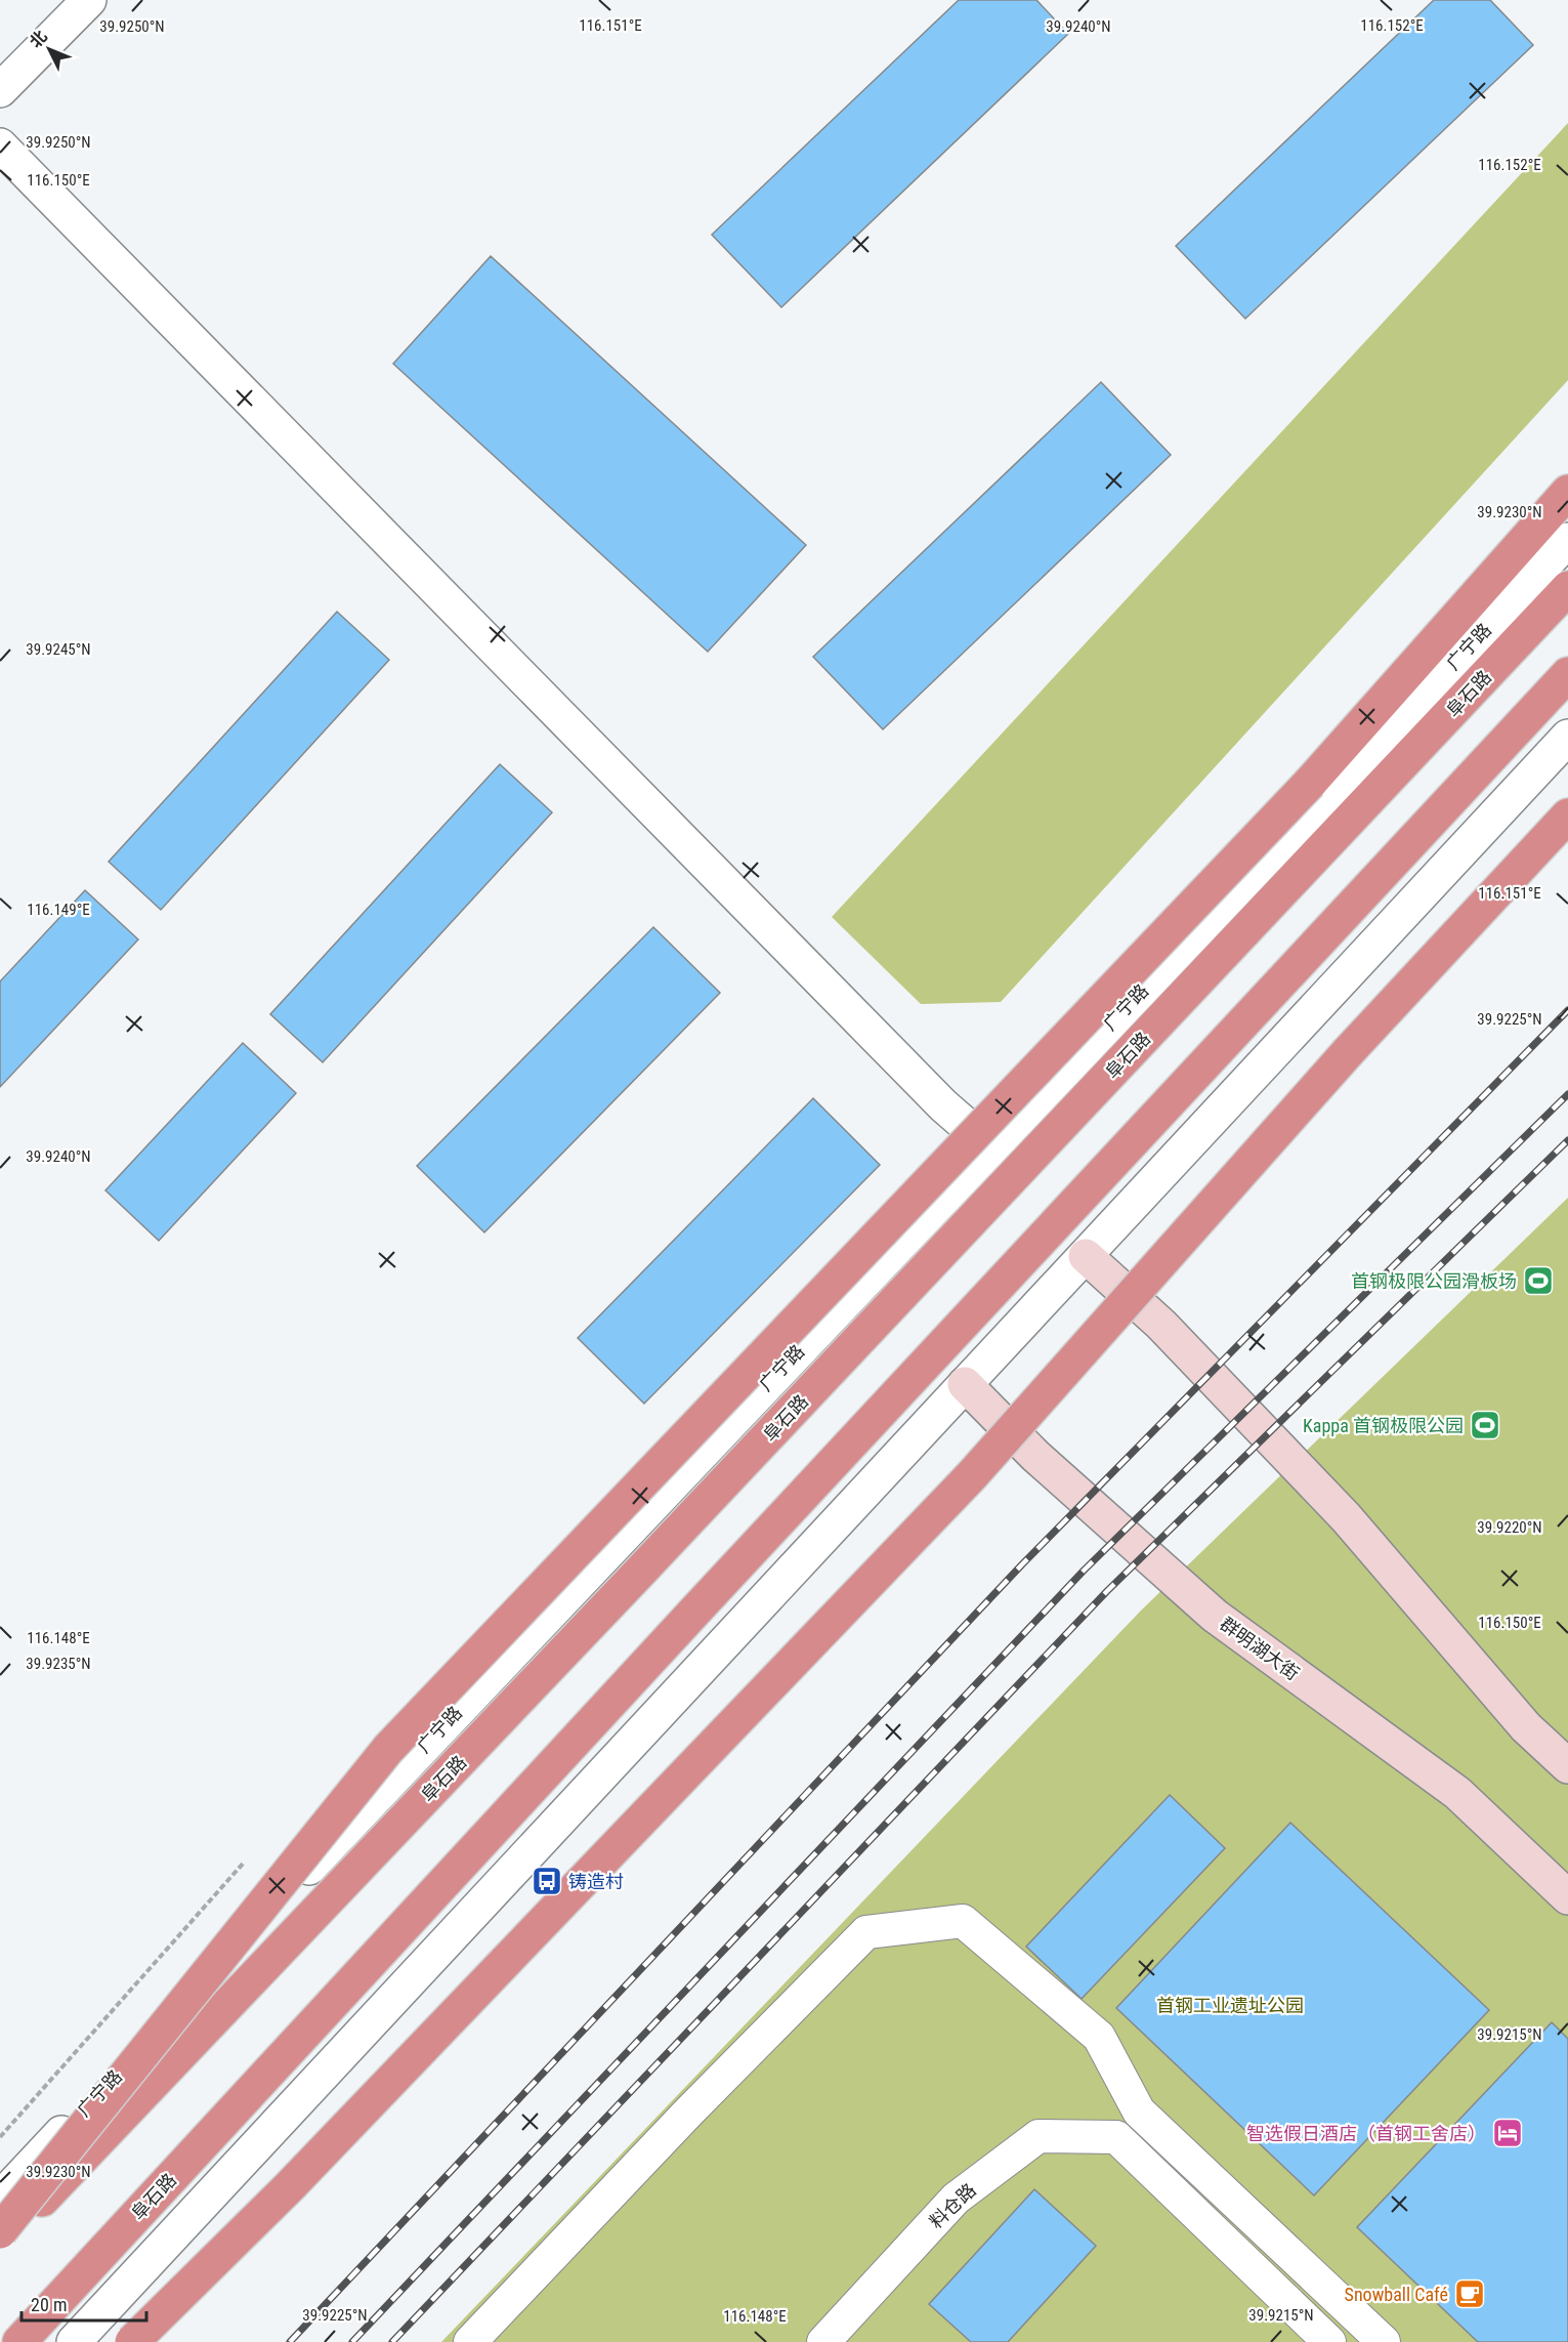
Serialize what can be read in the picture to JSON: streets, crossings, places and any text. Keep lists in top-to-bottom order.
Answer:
{
  "streets": {
    "highway": ["阜石路"],
    "main road": ["群明湖大街"],
    "street": ["广宁路", "料仓路"]
  },
  "parks": ["首钢工业遗址公园"],
  "places": {
    "sports": ["首钢极限公园滑板场", "Kappa 首钢极限公园"],
    "bus stop": ["铸造村"],
    "hotel": ["智选假日酒店（首钢工舍店）"],
    "cafe": ["Snowball Café"]
  },
  "scale_bar": "20 m",
  "north": "top left",
  "coordinates": [
    "116.151°E",
    "116.152°E",
    "39.9250°N",
    "39.9240°N",
    "116.150°E",
    "39.9230°N",
    "39.9245°N",
    "116.149°E",
    "39.9225°N",
    "39.9220°N",
    "116.148°E",
    "39.9235°N",
    "39.9215°N"
  ]
}
